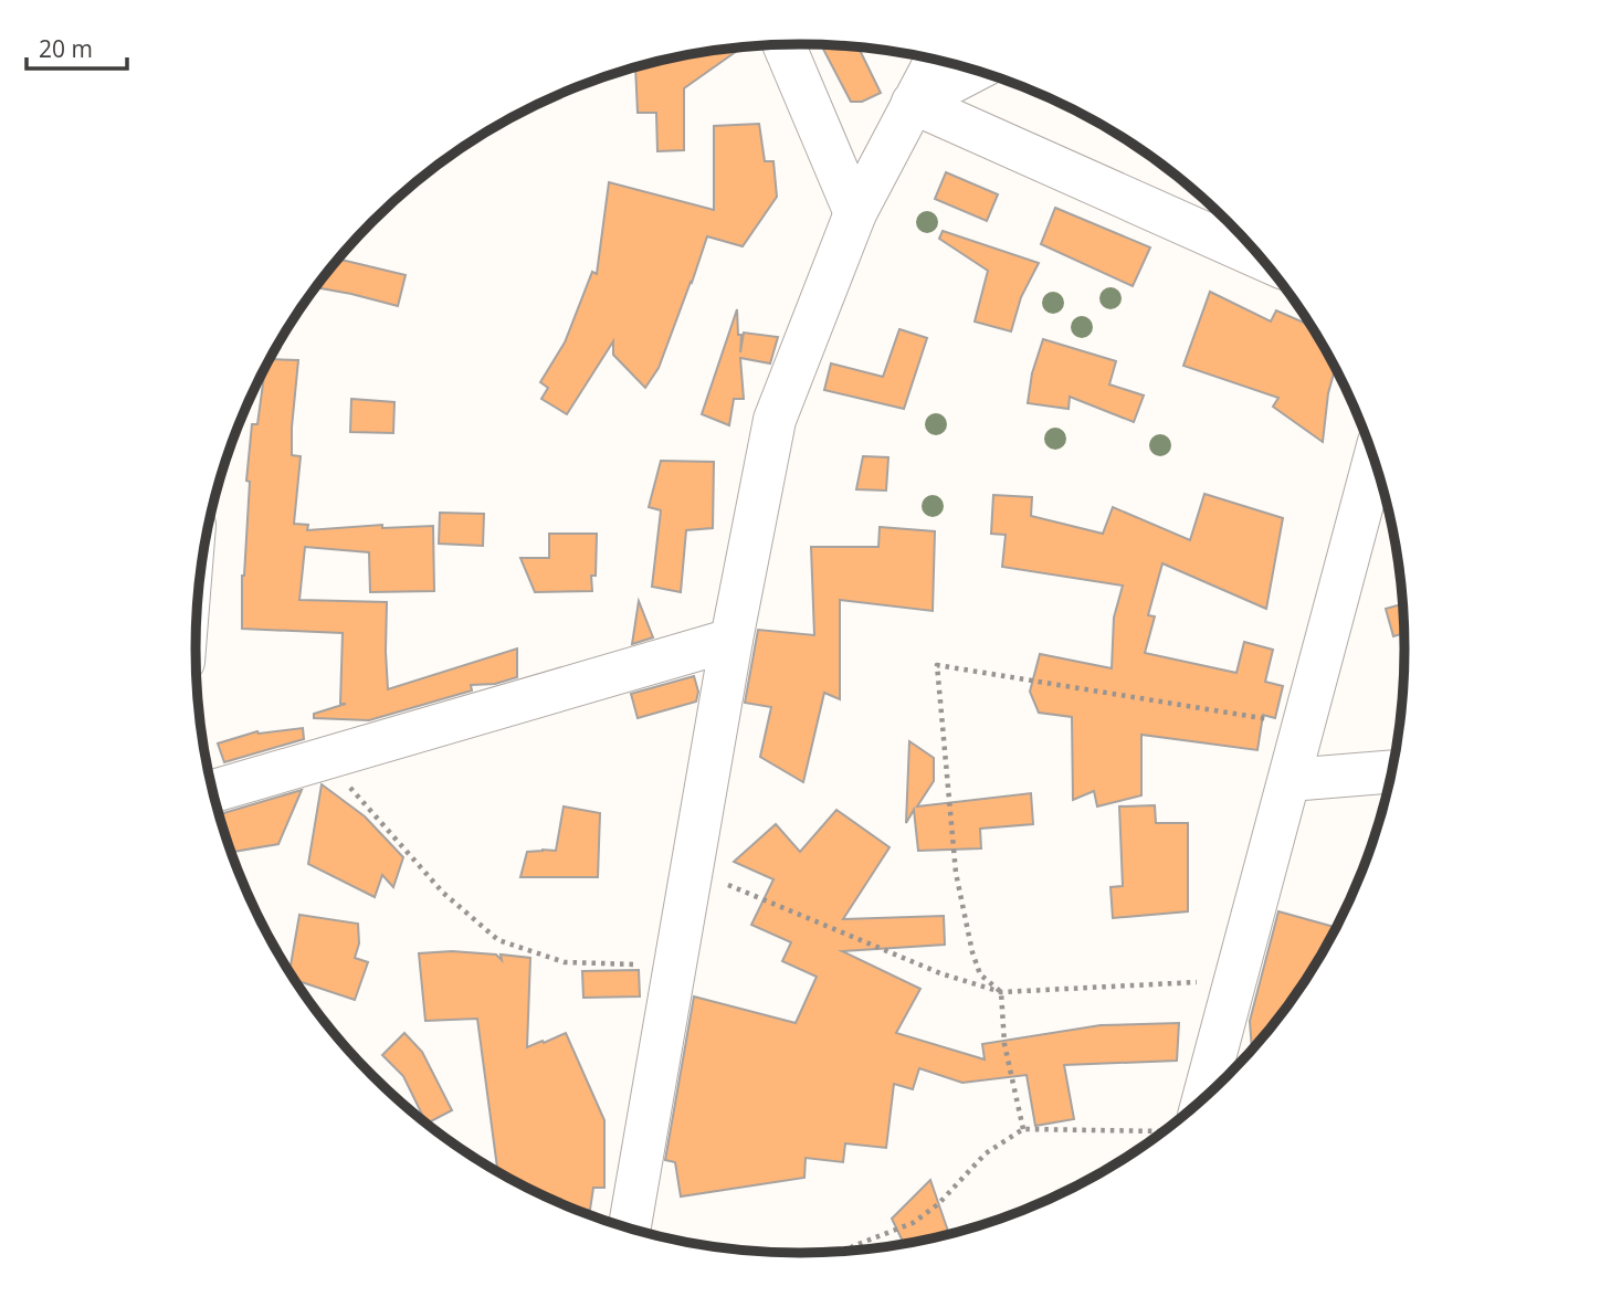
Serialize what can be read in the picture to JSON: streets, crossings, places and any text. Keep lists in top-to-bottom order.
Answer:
{
  "scale_bar": "20 m"
}
